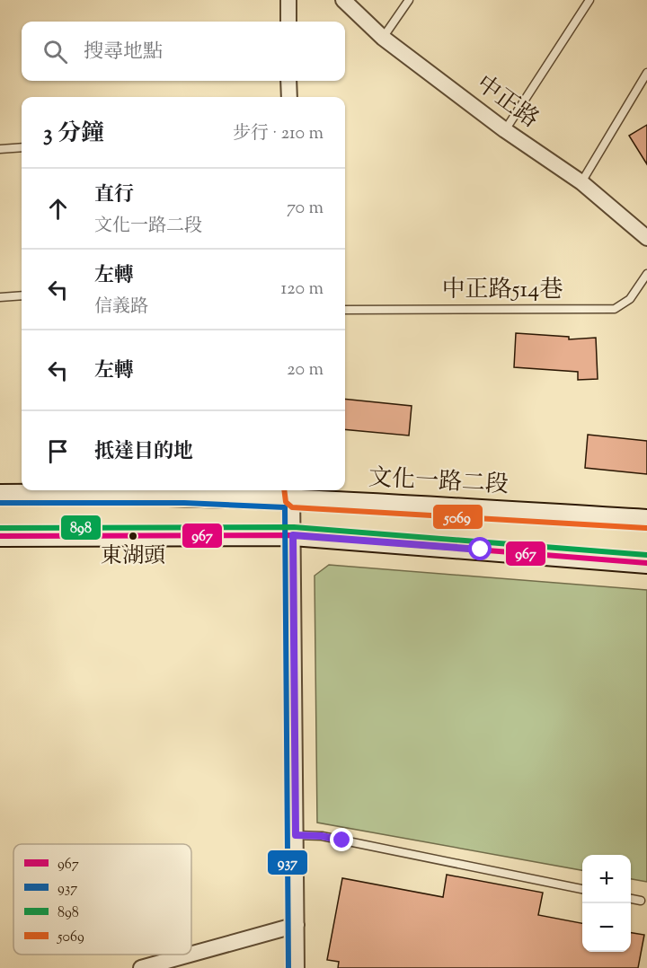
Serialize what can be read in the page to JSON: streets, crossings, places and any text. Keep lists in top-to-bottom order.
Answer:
{
  "streets": {
    "main road": ["文化一路二段"],
    "street": ["中正路"],
    "lane": ["中正路514巷"]
  },
  "places": ["東湖頭"],
  "lines": [
    "transit line 5069",
    "transit line 937",
    "transit line 898",
    "transit line 967"
  ],
  "legend": [
    "967",
    "937",
    "898",
    "5069"
  ],
  "page": {
    "search": "搜尋地點",
    "heading": ["3 分鐘", "步行 · 210 m"],
    "list": [
      ["直行", "文化一路二段", "70 m"],
      ["左轉", "信義路", "120 m"],
      ["左轉", "20 m"],
      "抵達目的地"
    ],
    "map_buttons": ["+", "−"]
  }
}
